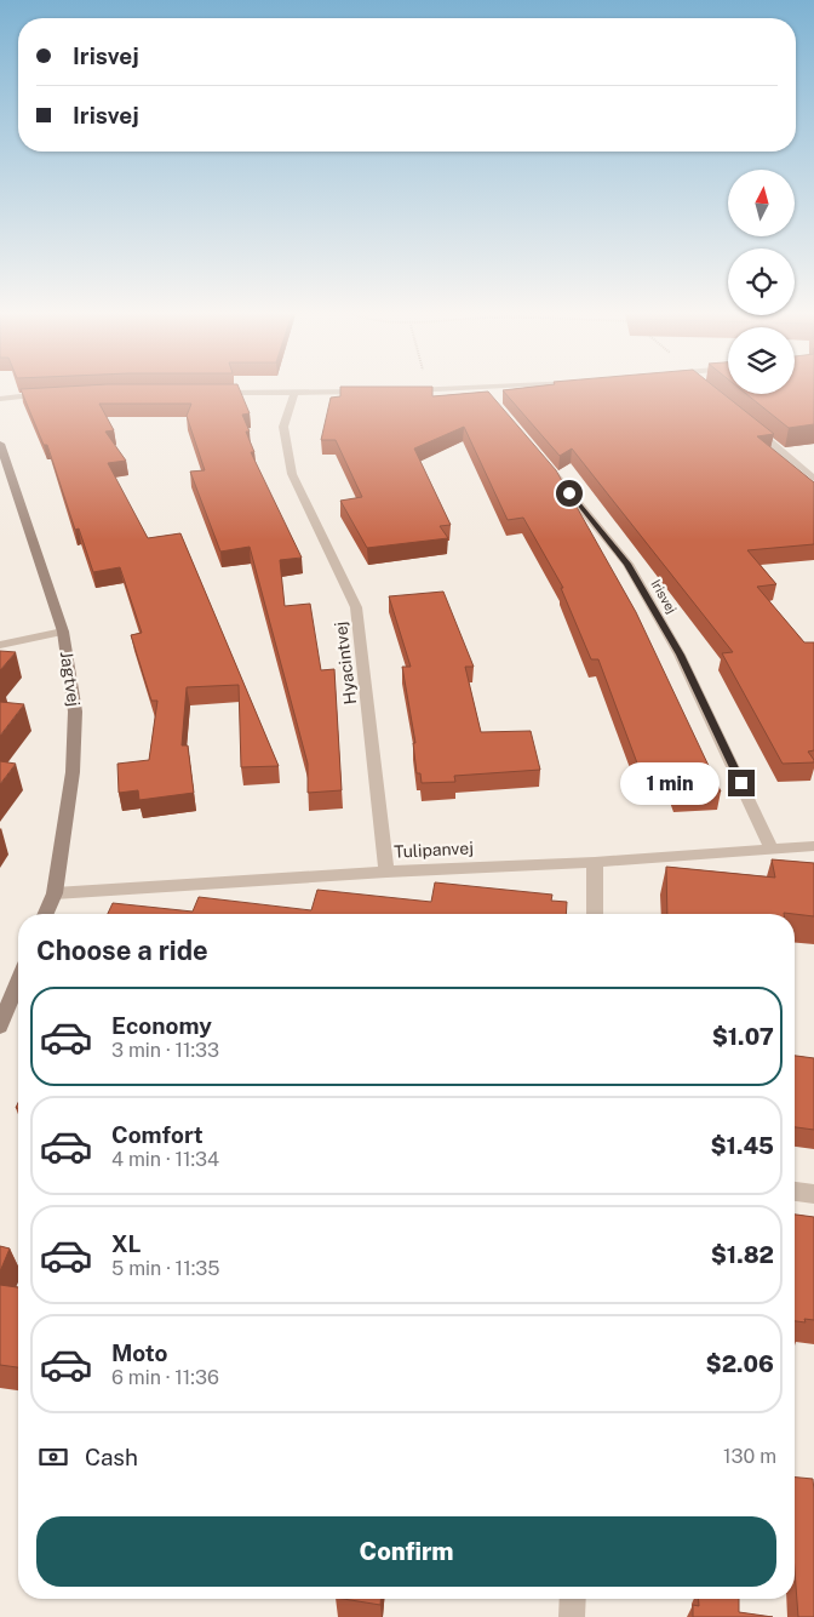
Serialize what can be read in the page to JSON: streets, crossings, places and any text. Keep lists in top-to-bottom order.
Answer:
{
  "streets": {
    "street": [
      "Irisvej",
      "Hyacintvej",
      "Jagtvej",
      "Tulipanvej"
    ]
  },
  "crossings": [
    ["Irisvej", "Tulipanvej"],
    ["Hyacintvej", "Tulipanvej"],
    ["Jagtvej", "Tulipanvej"]
  ],
  "north": "top",
  "page": {
    "banner": ["Irisvej", "Irisvej"],
    "bubble": "1 min",
    "heading": "Choose a ride",
    "list": [
      {
        "name": "Economy",
        "note": "3 min · 11:33",
        "value": "$1.07"
      },
      {
        "name": "Comfort",
        "note": "4 min · 11:34",
        "value": "$1.45"
      },
      {
        "name": "XL",
        "note": "5 min · 11:35",
        "value": "$1.82"
      },
      {
        "name": "Moto",
        "note": "6 min · 11:36",
        "value": "$2.06"
      }
    ],
    "pay": ["Cash", "130 m"],
    "buttons": "Confirm"
  }
}
